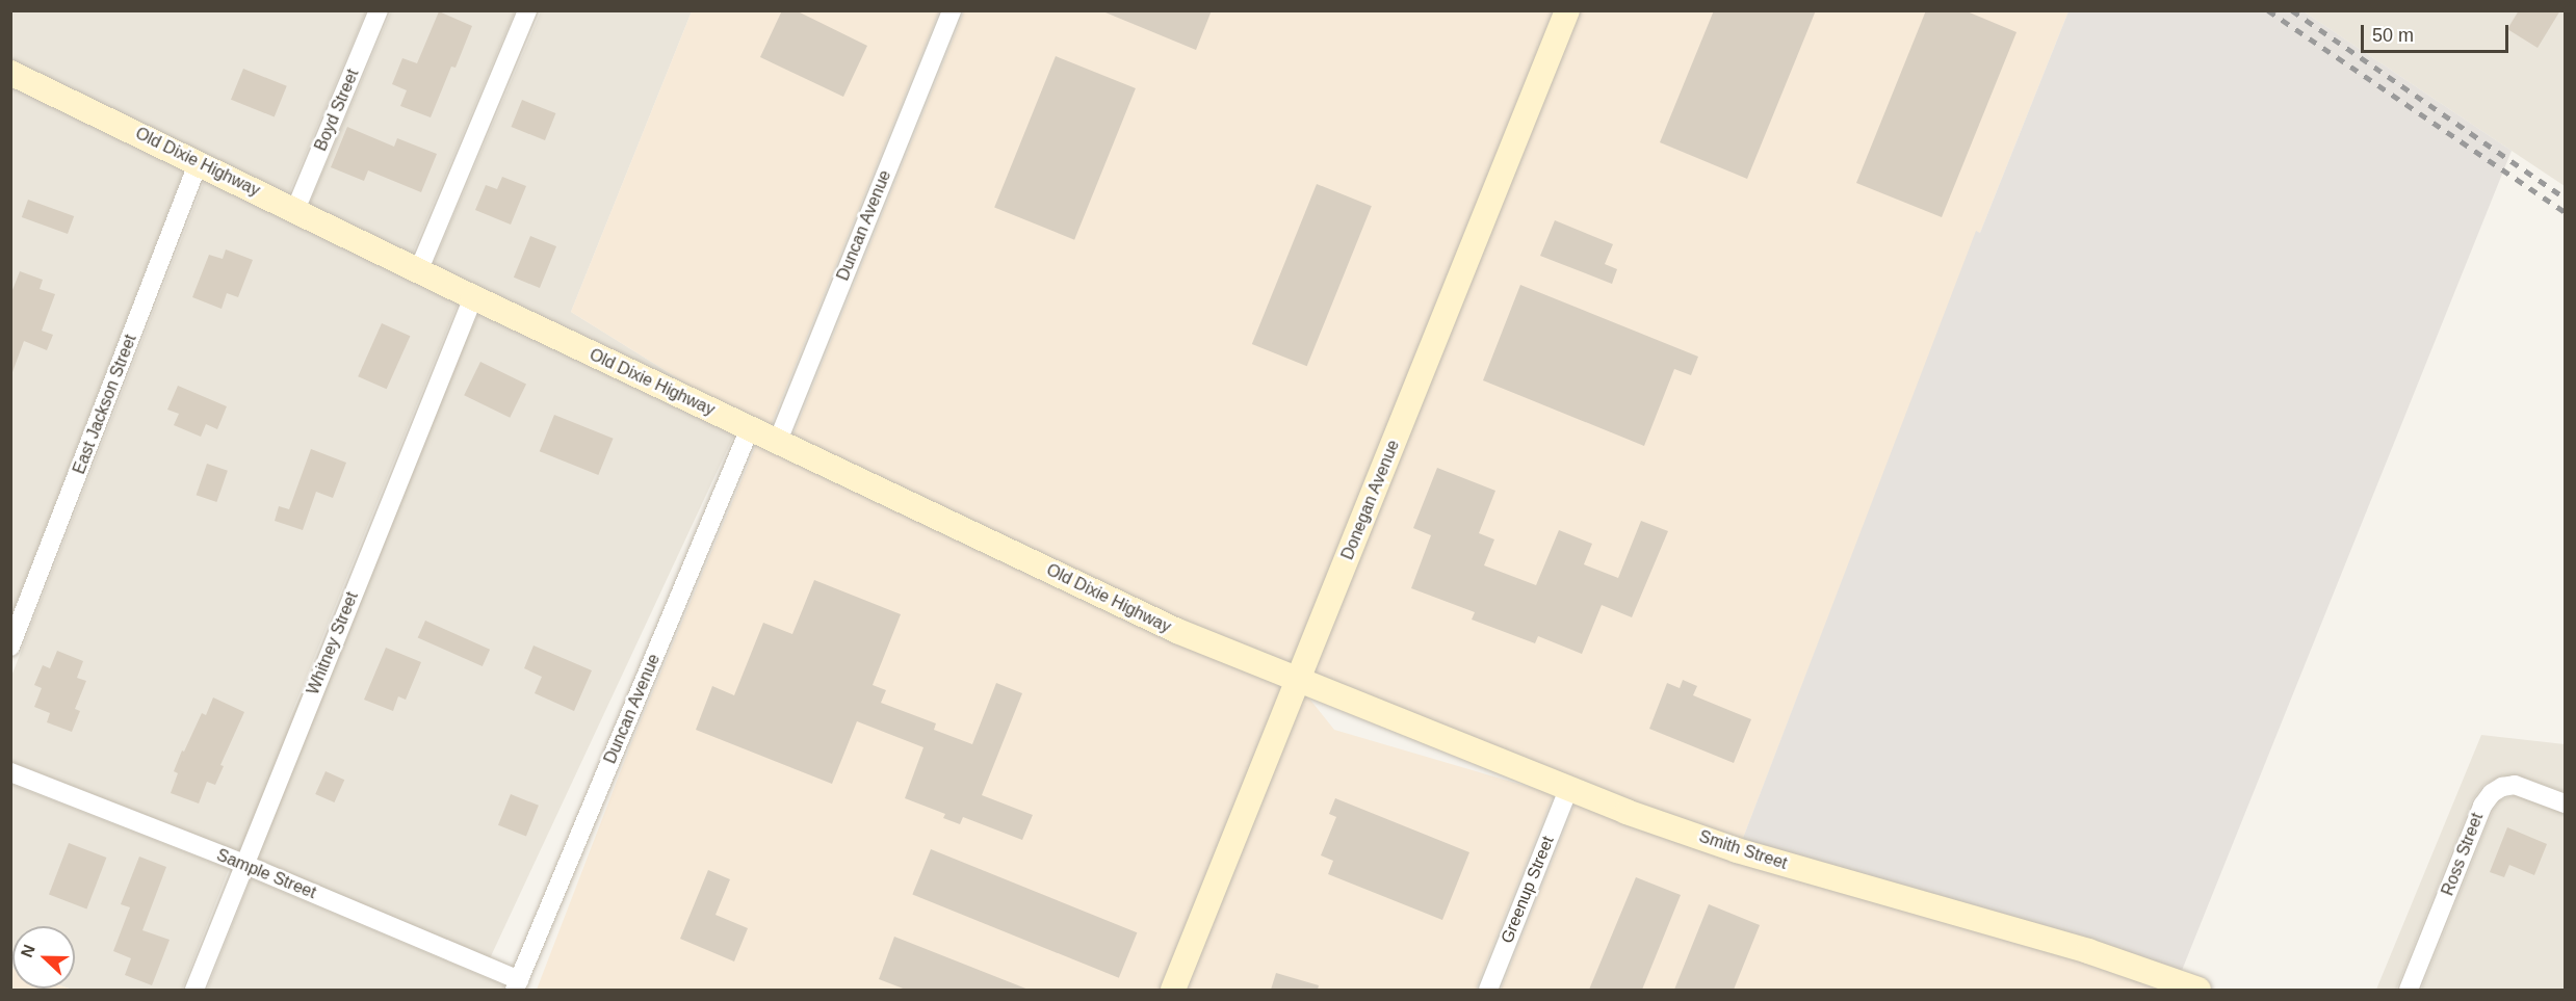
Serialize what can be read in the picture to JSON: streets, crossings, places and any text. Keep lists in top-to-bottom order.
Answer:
{
  "streets": {
    "street": [
      "Boyd Street",
      "Old Dixie Highway",
      "Duncan Avenue",
      "East Jackson Street",
      "Donegan Avenue",
      "Whitney Street",
      "Smith Street",
      "Ross Street",
      "Sample Street",
      "Greenup Street"
    ]
  },
  "crossings": [
    ["Boyd Street", "Old Dixie Highway"],
    ["Old Dixie Highway", "Duncan Avenue"],
    ["Old Dixie Highway", "East Jackson Street"],
    ["Old Dixie Highway", "Donegan Avenue"],
    ["Old Dixie Highway", "Whitney Street"],
    ["Old Dixie Highway", "Smith Street"],
    ["Duncan Avenue", "Sample Street"],
    ["Donegan Avenue", "Smith Street"],
    ["Whitney Street", "Sample Street"],
    ["Smith Street", "Greenup Street"]
  ],
  "scale_bar": "50 m",
  "north": "left"
}
